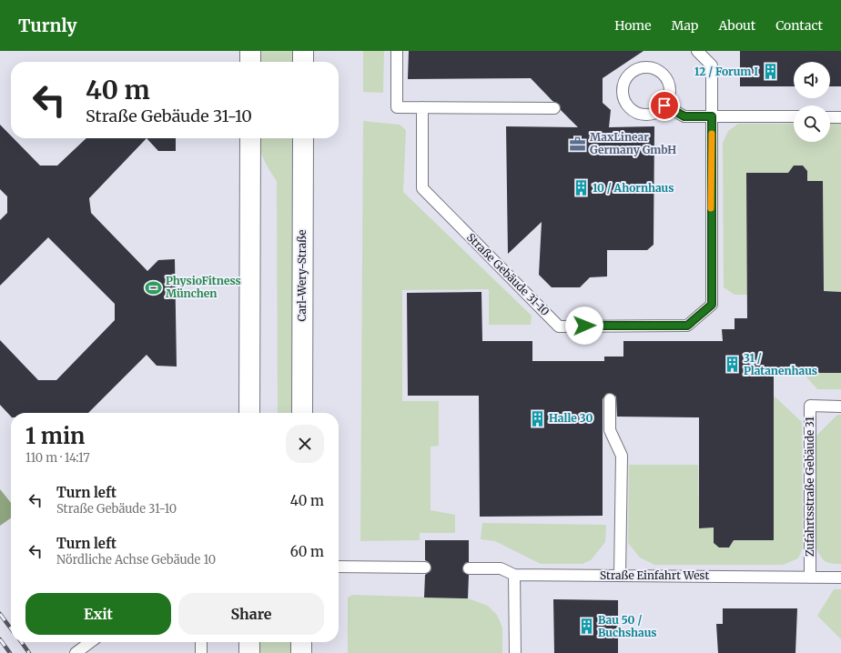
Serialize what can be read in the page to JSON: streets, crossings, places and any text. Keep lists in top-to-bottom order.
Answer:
{
  "streets": {
    "main road": ["Carl-Wery-Straße"],
    "lane": ["Straße Gebäude 31-10", "Zufahrtsstraße Gebäude 31", "Straße Einfahrt West"]
  },
  "crossings": [
    ["Zufahrtsstraße Gebäude 31", "Straße Einfahrt West"]
  ],
  "places": {
    "building": [
      "12 / Forum I",
      "10 / Ahornhaus",
      "31 / Platanenhaus",
      "Halle 30",
      "Bau 50 / Buchshaus"
    ],
    "office": ["MaxLinear Germany GmbH"],
    "sports": ["PhysioFitness München"]
  },
  "page": {
    "header": "Turnly",
    "nav": [
      "Home",
      "Map",
      "About",
      "Contact"
    ],
    "turn": ["40 m", "Straße Gebäude 31-10"],
    "heading": ["1 min", "110 m · 14:17"],
    "list": [
      {
        "name": "Turn left",
        "note": "Straße Gebäude 31-10",
        "value": "40 m"
      },
      {
        "name": "Turn left",
        "note": "Nördliche Achse Gebäude 10",
        "value": "60 m"
      }
    ],
    "buttons": ["Exit", "Share"]
  }
}
